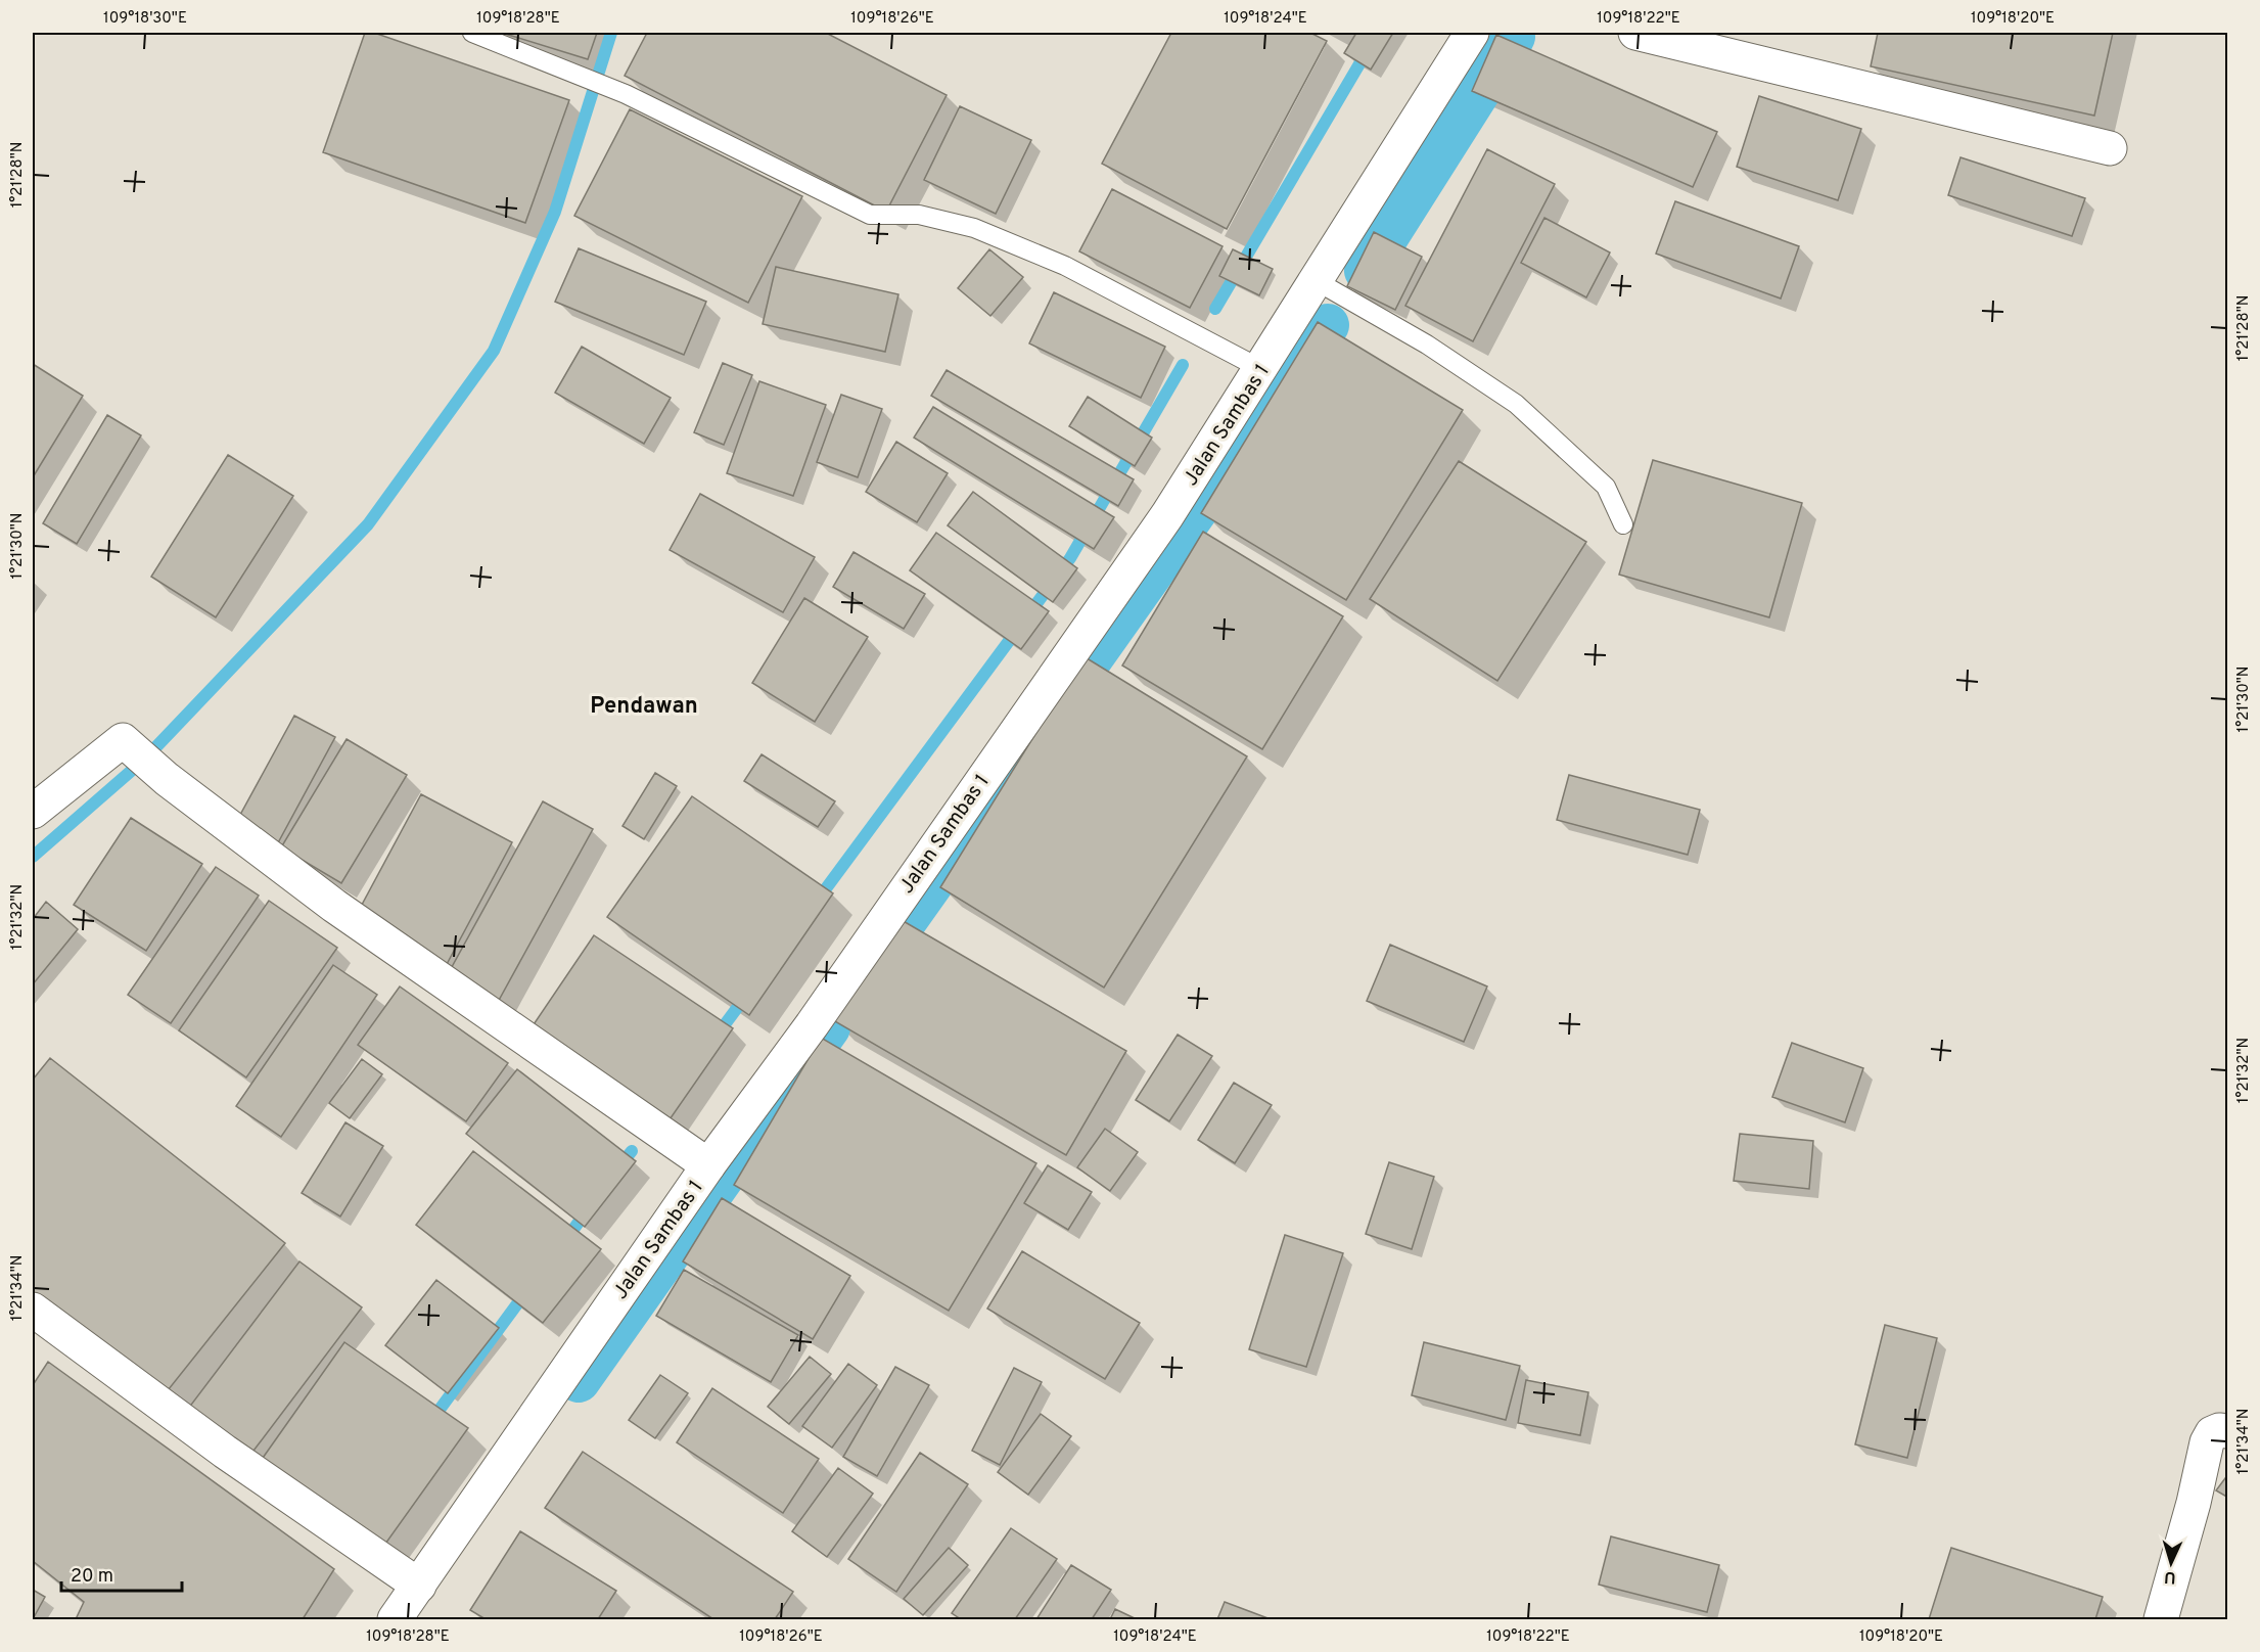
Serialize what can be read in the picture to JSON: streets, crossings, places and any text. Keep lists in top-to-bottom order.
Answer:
{
  "streets": {
    "street": ["Jalan Sambas 1"]
  },
  "districts": ["Pendawan"],
  "scale_bar": "20 m",
  "north": "bottom",
  "coordinates": [
    "109°18'30\"E",
    "109°18'28\"E",
    "109°18'26\"E",
    "109°18'24\"E",
    "109°18'22\"E",
    "109°18'20\"E",
    "1°21'28\"N",
    "1°21'30\"N",
    "1°21'32\"N",
    "1°21'34\"N"
  ]
}
